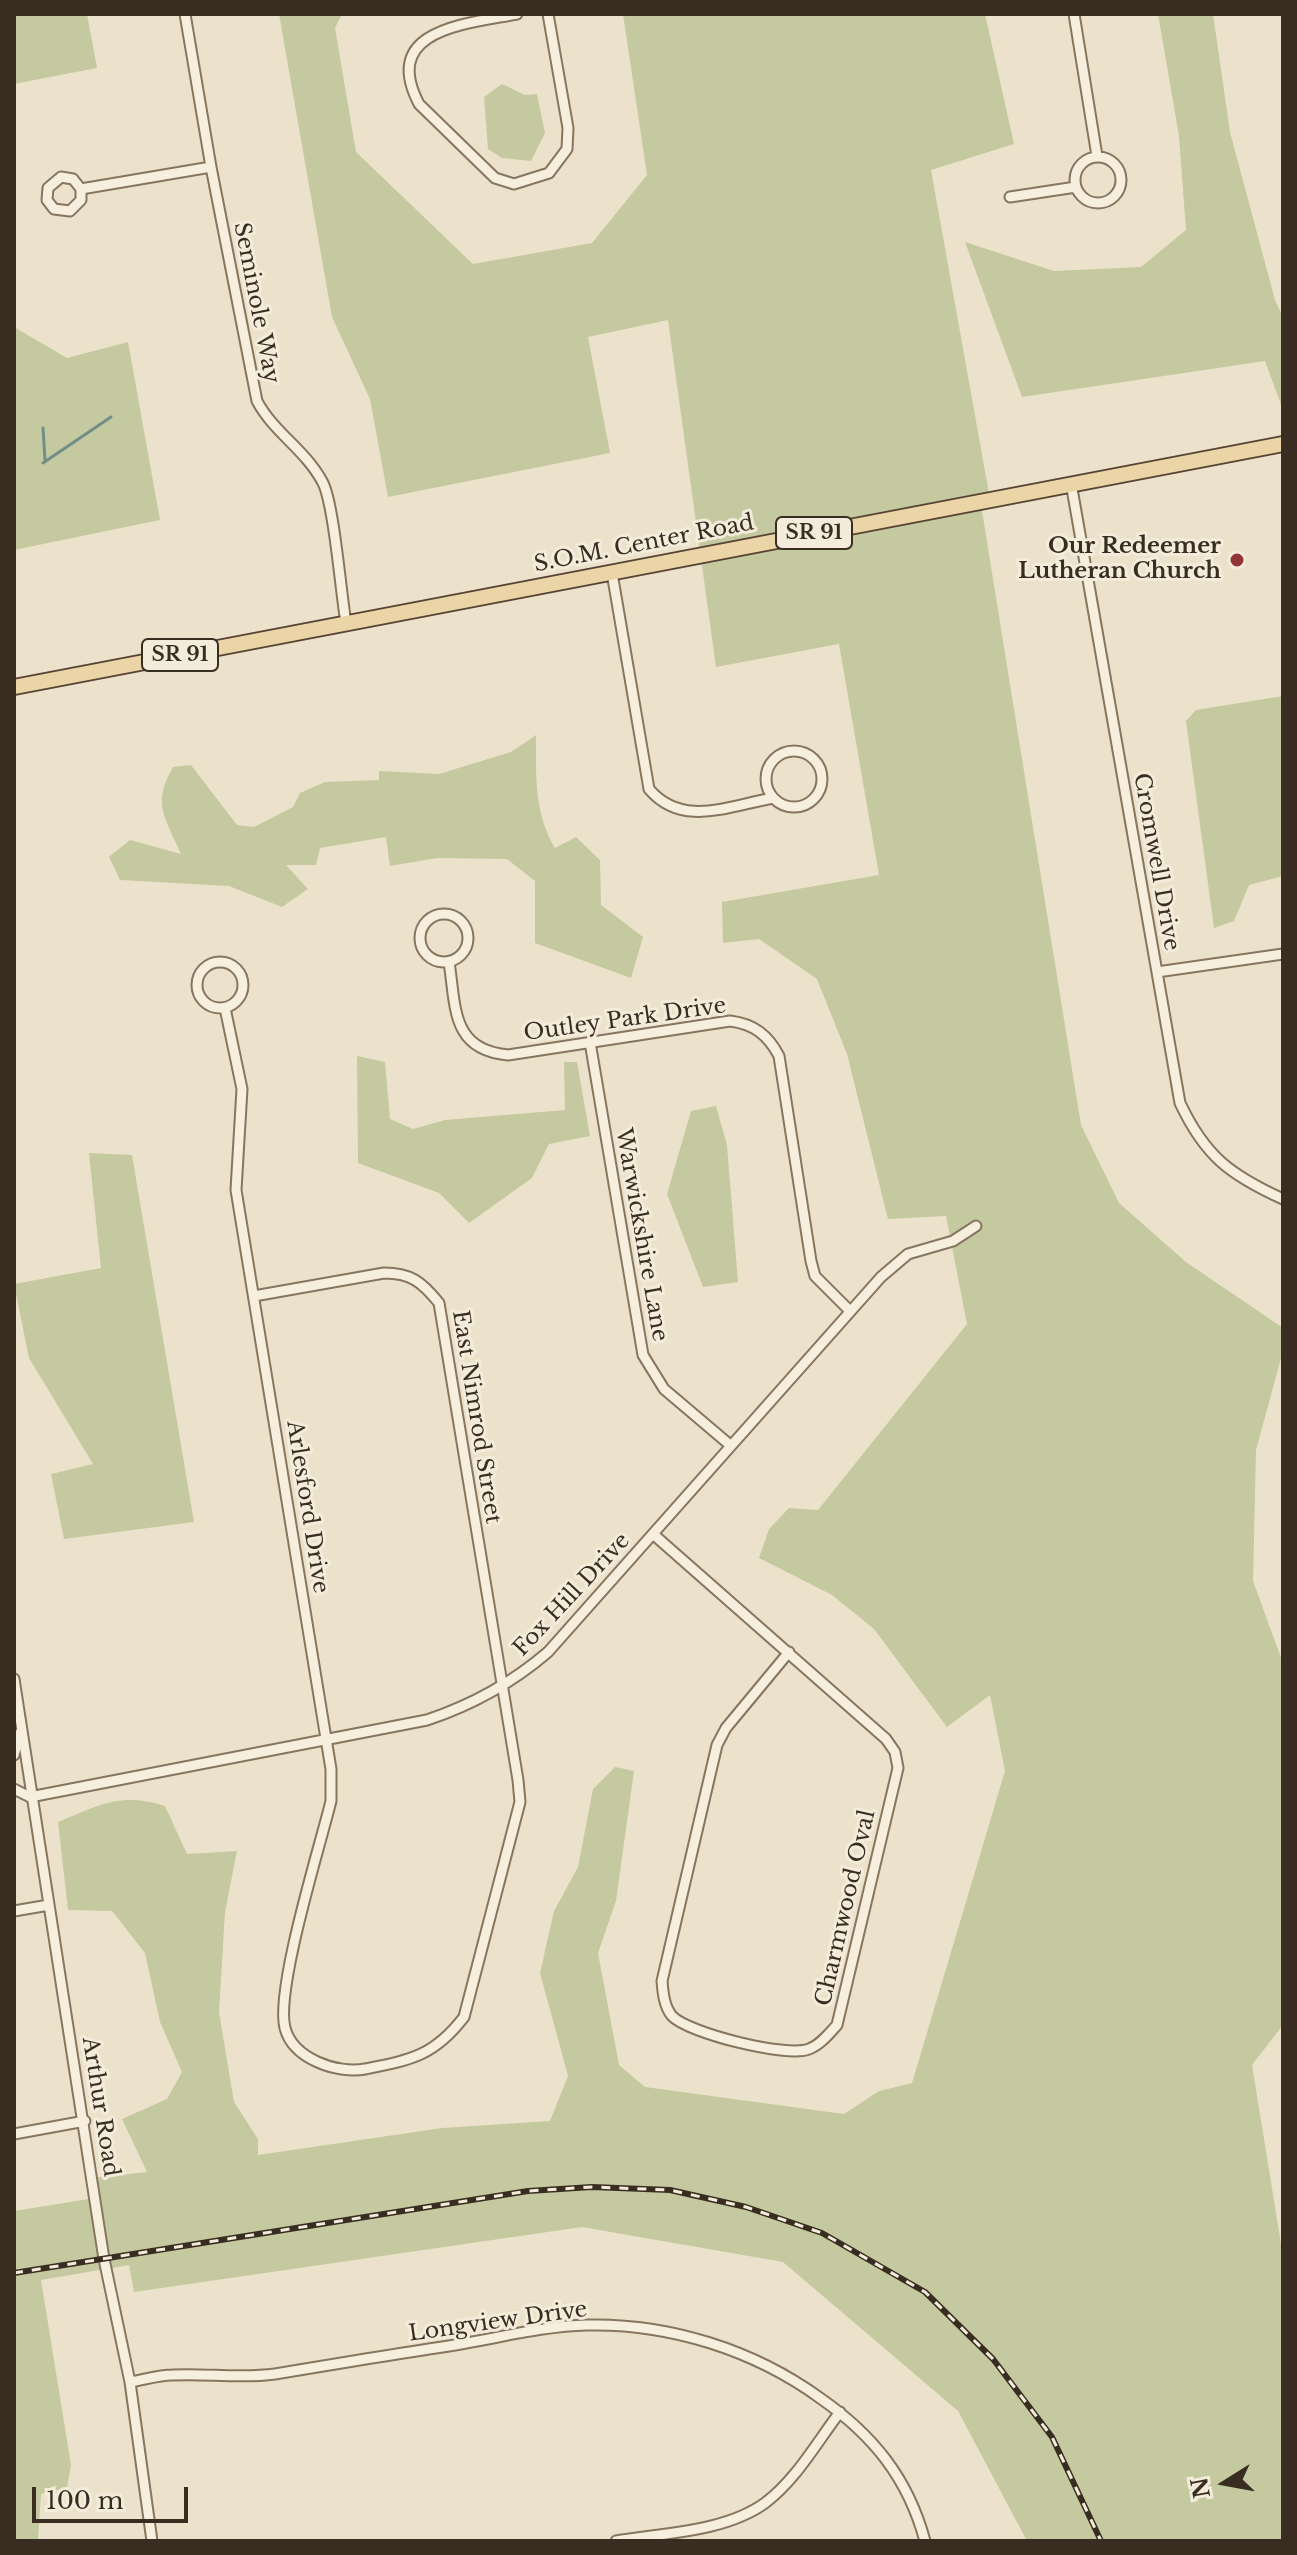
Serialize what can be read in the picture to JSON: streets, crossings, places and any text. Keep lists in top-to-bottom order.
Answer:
{
  "streets": {
    "main road": ["SR 91", "S.O.M. Center Road"],
    "street": [
      "Seminole Way",
      "Cromwell Drive",
      "Outley Park Drive",
      "Warwickshire Lane",
      "East Nimrod Street",
      "Arlesford Drive",
      "Fox Hill Drive",
      "Charmwood Oval",
      "Arthur Road",
      "Longview Drive"
    ]
  },
  "crossings": [
    ["Seminole Way", "S.O.M. Center Road"],
    ["S.O.M. Center Road", "Cromwell Drive"],
    ["Outley Park Drive", "Warwickshire Lane"],
    ["Outley Park Drive", "Fox Hill Drive"],
    ["Warwickshire Lane", "Fox Hill Drive"],
    ["East Nimrod Street", "Arlesford Drive"],
    ["East Nimrod Street", "Fox Hill Drive"],
    ["Arlesford Drive", "Fox Hill Drive"],
    ["Fox Hill Drive", "Charmwood Oval"],
    ["Fox Hill Drive", "Arthur Road"],
    ["Arthur Road", "Longview Drive"]
  ],
  "places": ["Our Redeemer Lutheran Church"],
  "scale_bar": "100 m",
  "north": "left"
}
